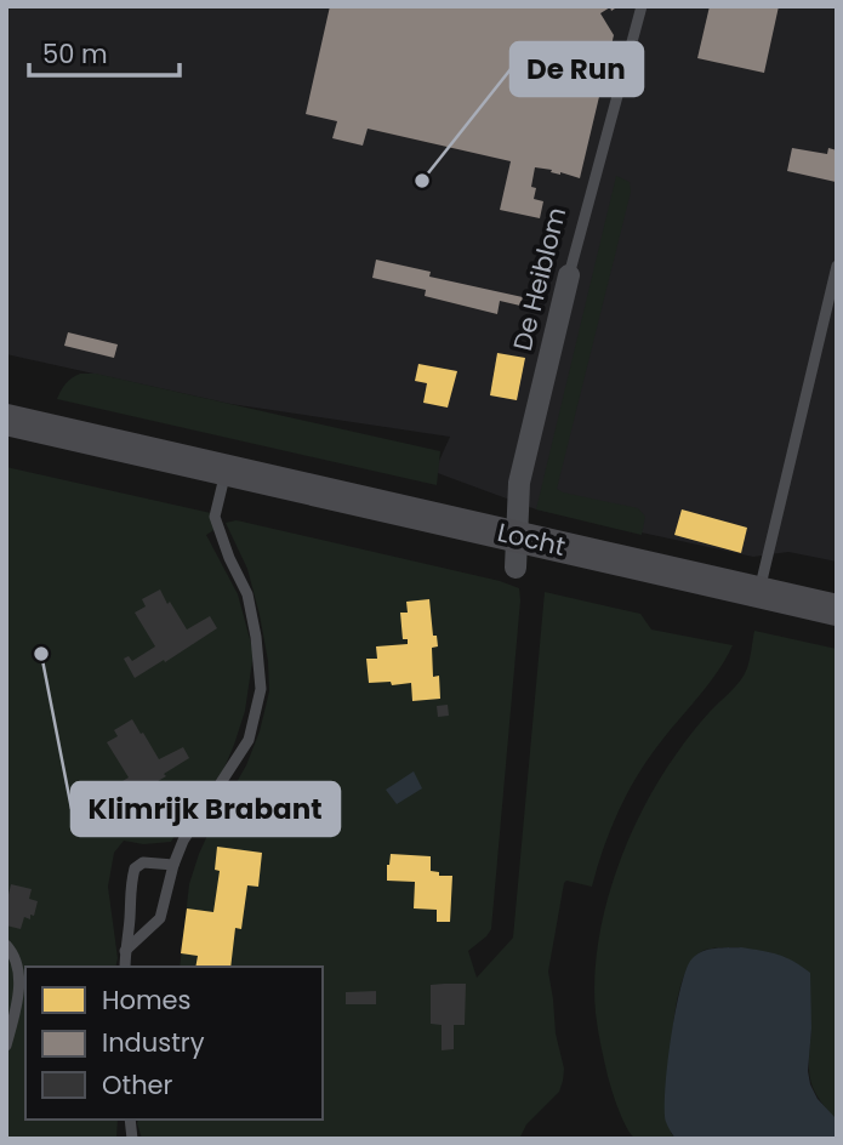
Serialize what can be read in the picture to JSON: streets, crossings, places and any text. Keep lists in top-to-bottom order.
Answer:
{
  "streets": {
    "street": ["De Heiblom", "Locht"]
  },
  "crossings": [
    ["De Heiblom", "Locht"]
  ],
  "places": ["De Run", "Klimrijk Brabant"],
  "legend": ["Homes", "Industry", "Other"],
  "scale_bar": "50 m"
}
